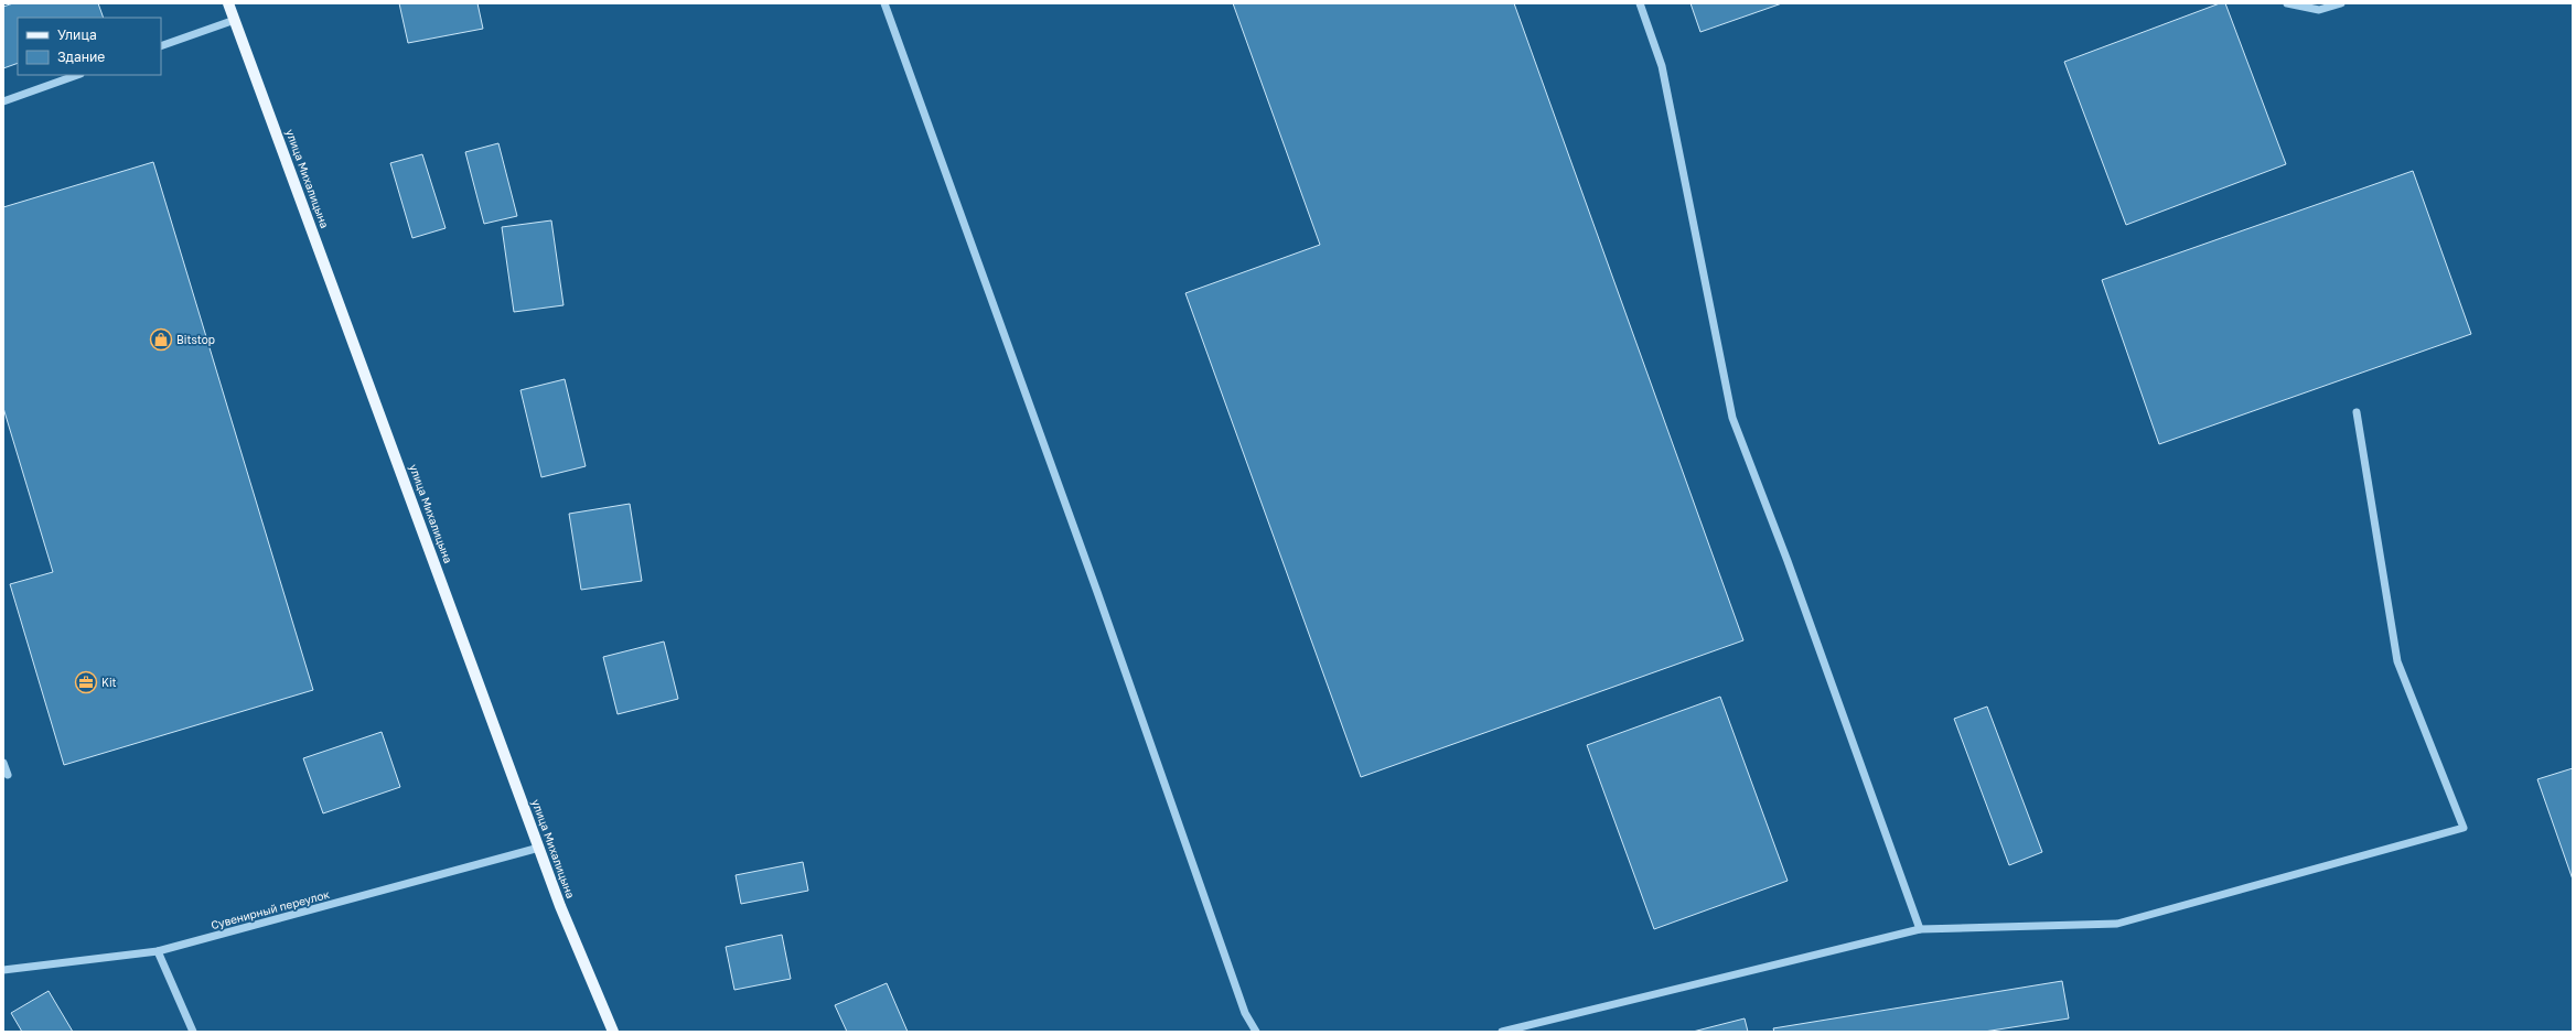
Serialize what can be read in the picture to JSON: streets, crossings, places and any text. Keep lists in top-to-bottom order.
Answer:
{
  "streets": {
    "main road": ["улица Михалицына"],
    "street": ["Сувенирный переулок"]
  },
  "crossings": [
    ["улица Михалицына", "Сувенирный переулок"]
  ],
  "places": {
    "shop": ["Bitstop"],
    "office": ["Kit"]
  },
  "legend": ["Улица", "Здание"]
}
